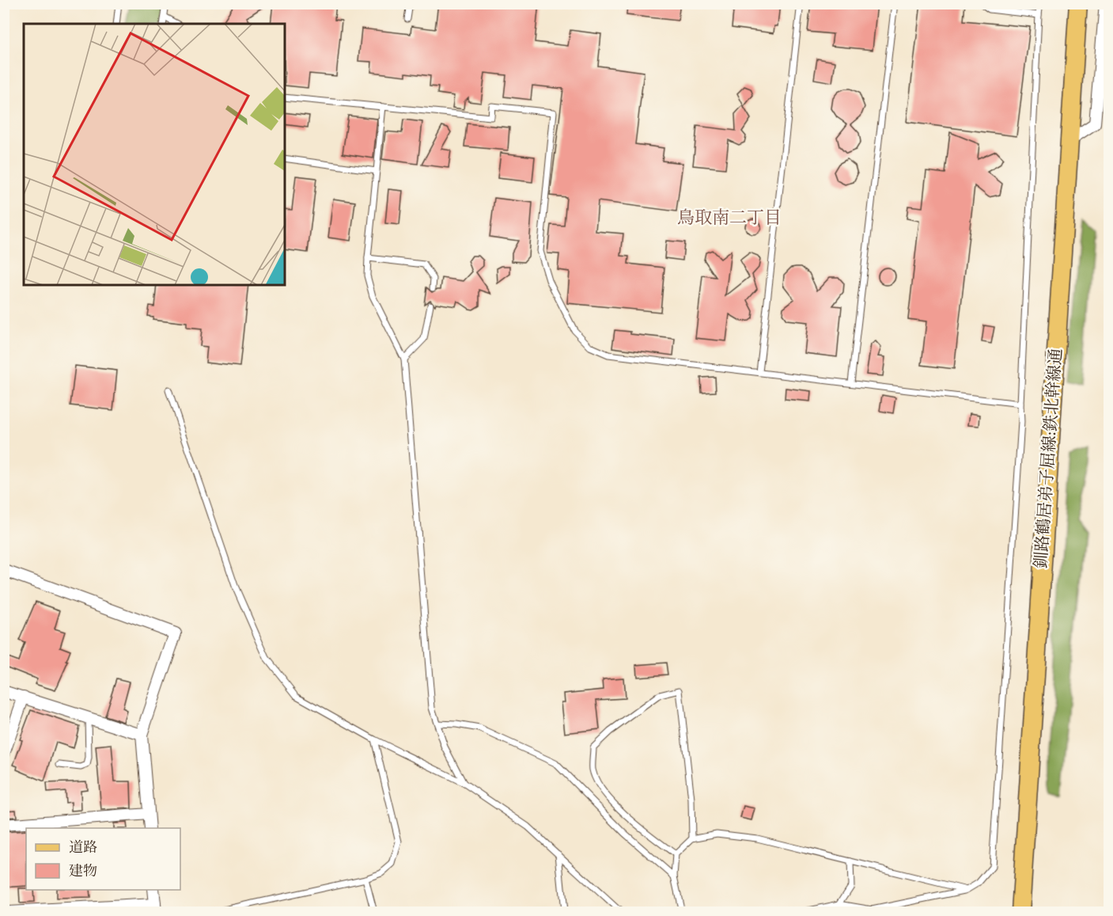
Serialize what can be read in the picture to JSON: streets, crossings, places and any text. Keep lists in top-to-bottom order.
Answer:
{
  "streets": {
    "main road": ["釧路鶴居弟子屈線:鉄北幹線通"]
  },
  "districts": ["鳥取南二丁目"],
  "legend": ["道路", "建物"]
}
